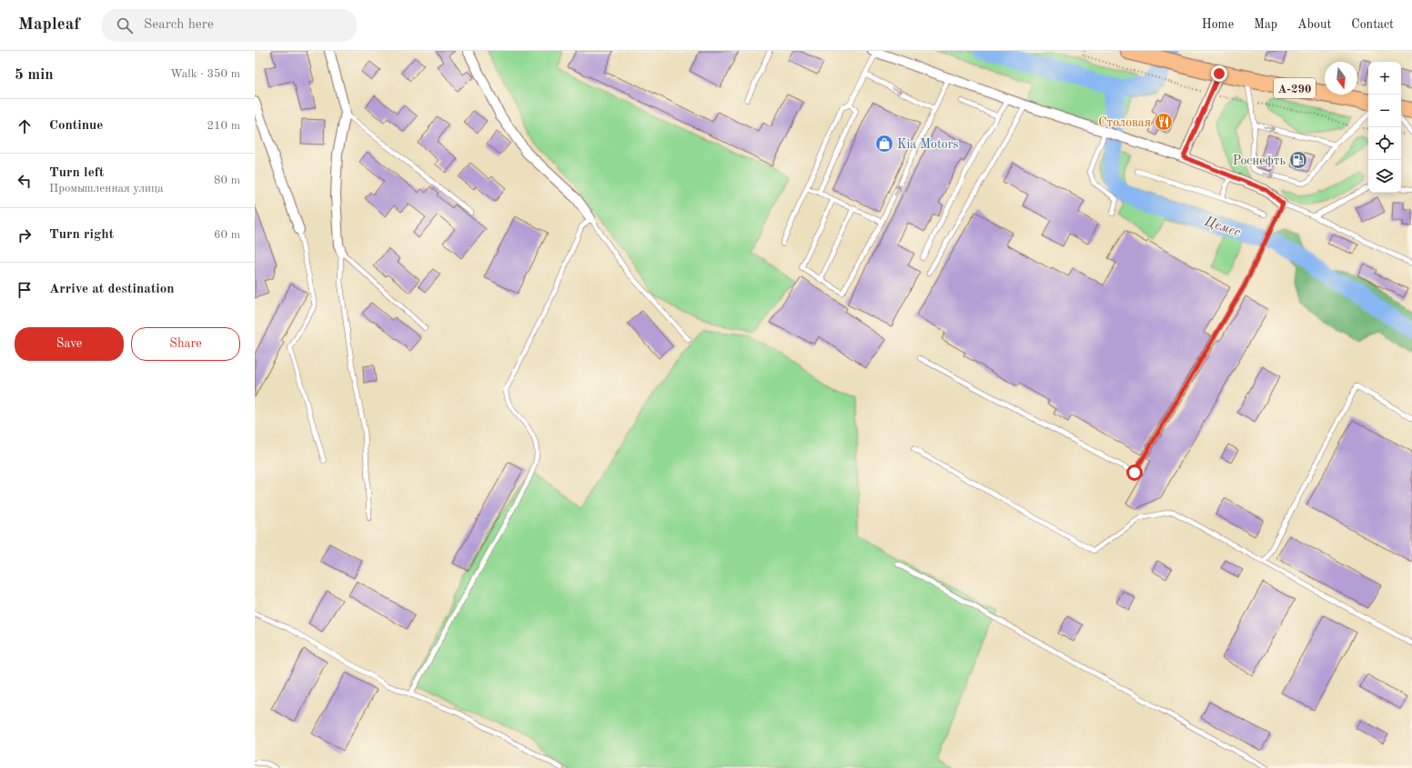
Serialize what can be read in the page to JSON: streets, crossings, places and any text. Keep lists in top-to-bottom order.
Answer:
{
  "streets": {
    "highway": ["А-290"]
  },
  "water": ["Цемес"],
  "places": {
    "restaurant": ["Столовая"],
    "shop": ["Kia Motors"],
    "fuel station": ["Роснефть"]
  },
  "north": "bottom",
  "page": {
    "header": "Mapleaf",
    "search": "Search here",
    "nav": [
      "Home",
      "Map",
      "About",
      "Contact"
    ],
    "heading": ["5 min", "Walk · 350 m"],
    "map_buttons": ["+", "−"],
    "list": [
      ["Continue", "210 m"],
      ["Turn left", "Промышленная улица", "80 m"],
      ["Turn right", "60 m"],
      "Arrive at destination"
    ],
    "buttons": ["Save", "Share"]
  }
}
